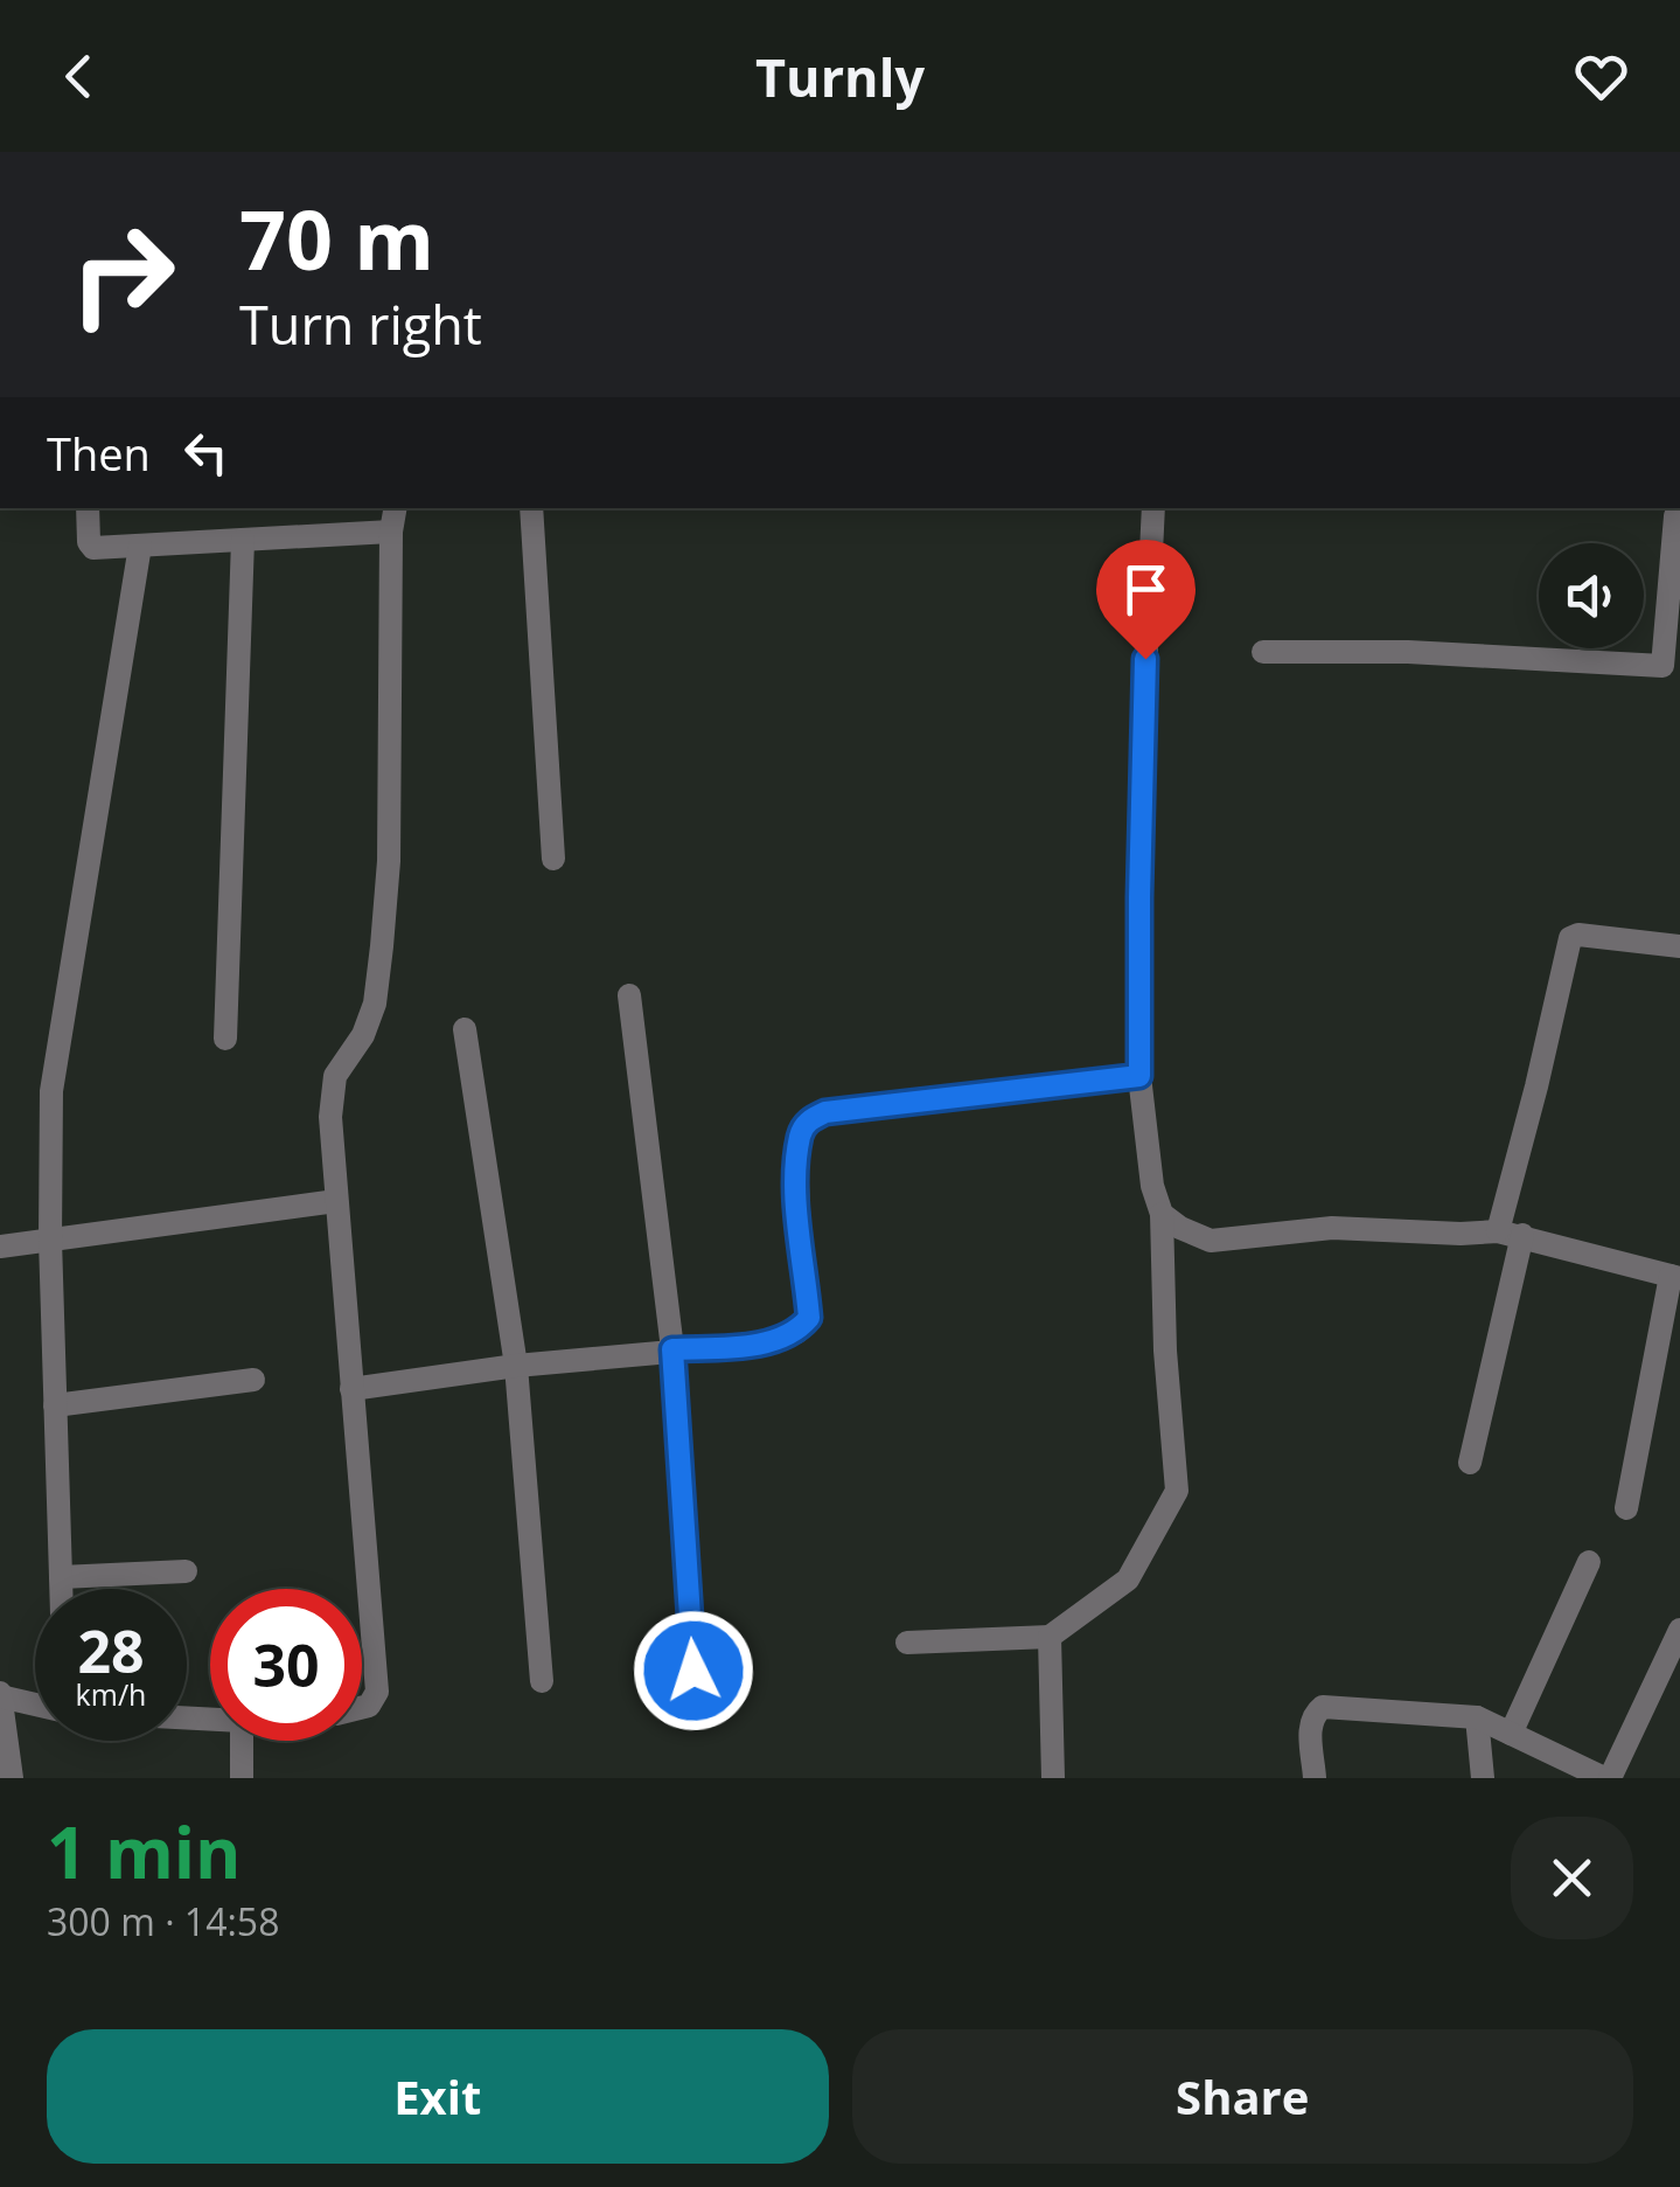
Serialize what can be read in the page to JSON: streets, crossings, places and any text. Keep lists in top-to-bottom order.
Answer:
{
  "page": {
    "header": "Turnly",
    "turn": ["70 m", "Turn right"],
    "then": "Then",
    "speed": "28 km/h",
    "limit": "30",
    "heading": ["1 min", "300 m · 14:58"],
    "buttons": ["Exit", "Share"]
  }
}
